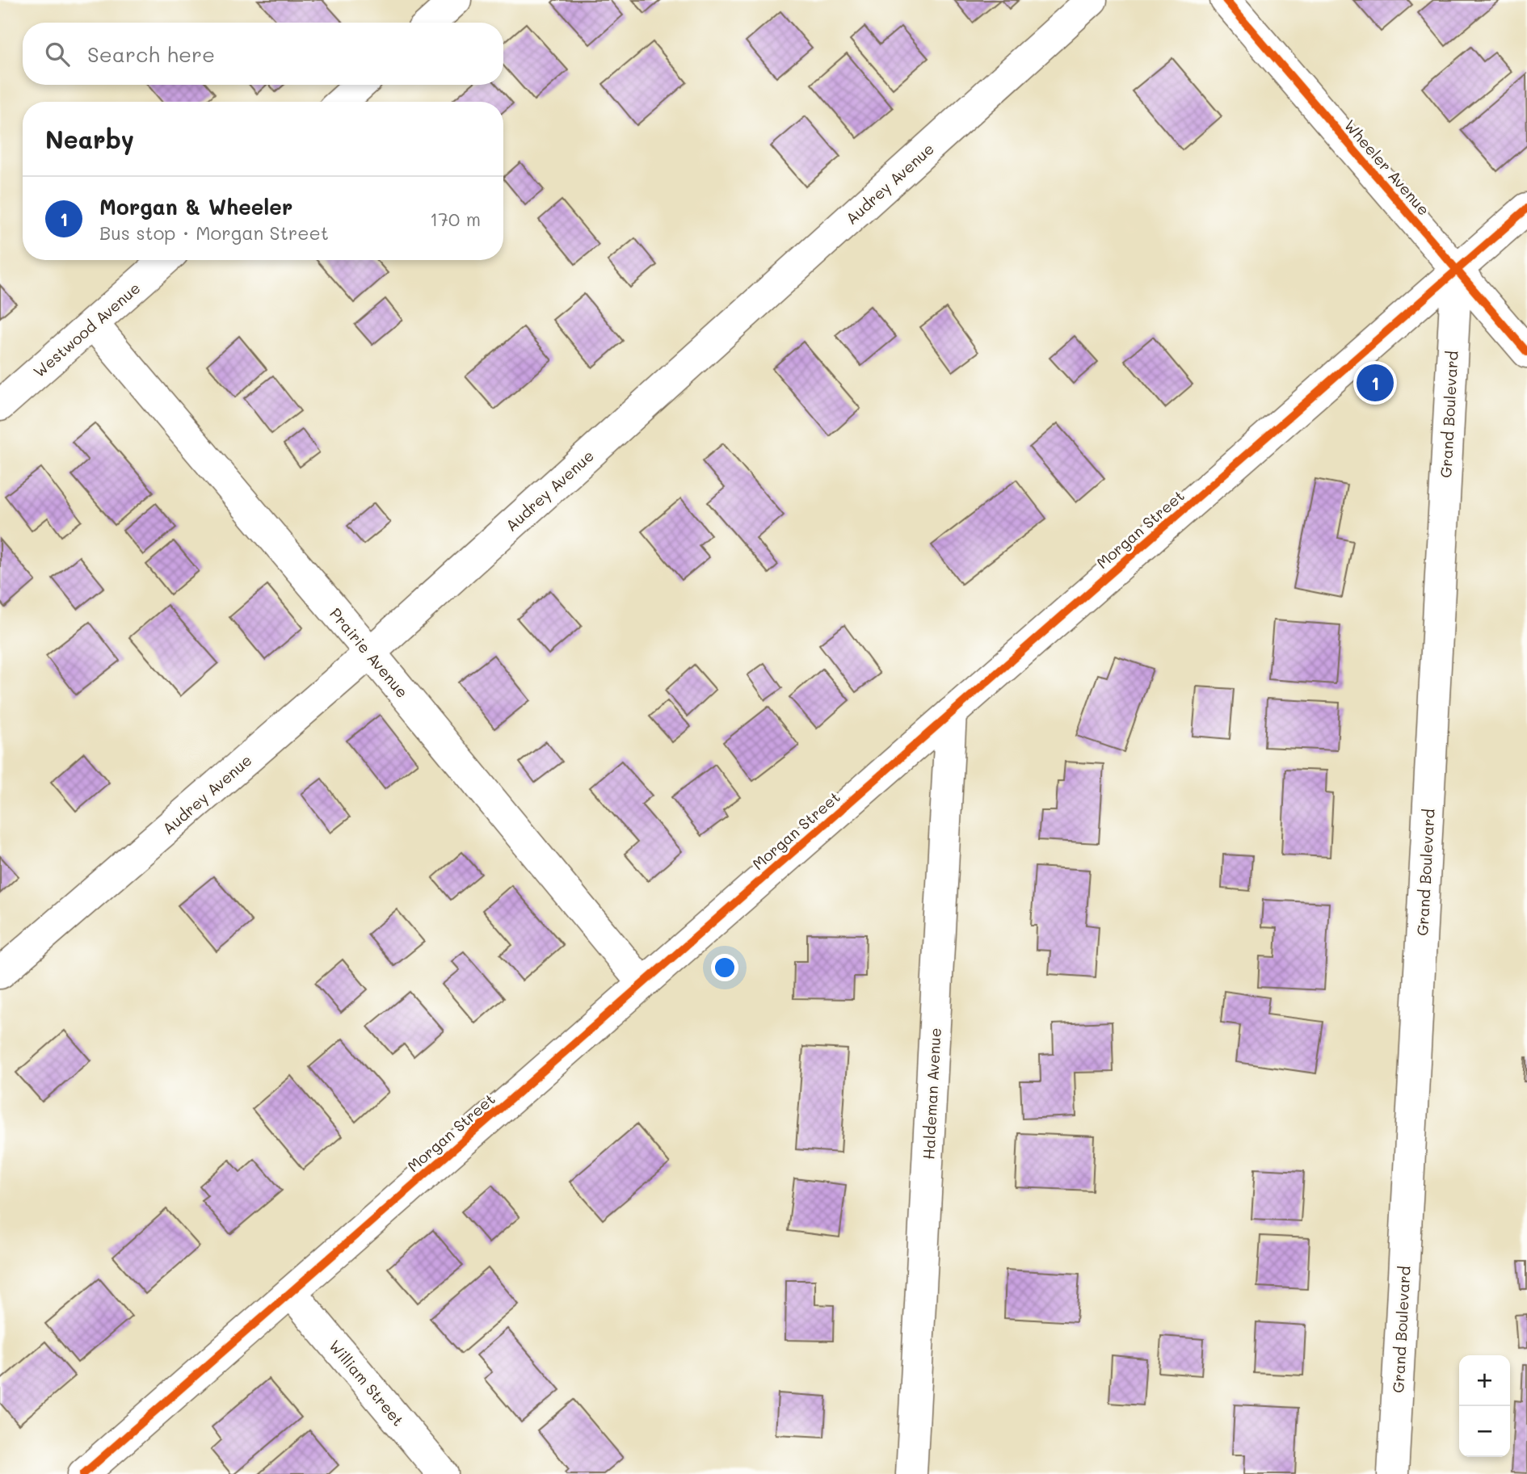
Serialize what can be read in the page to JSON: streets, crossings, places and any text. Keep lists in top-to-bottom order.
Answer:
{
  "streets": {
    "street": [
      "Wheeler Avenue",
      "Audrey Avenue",
      "Westwood Avenue",
      "Grand Boulevard",
      "Morgan Street",
      "Prairie Avenue",
      "Haldeman Avenue",
      "William Street"
    ]
  },
  "crossings": [
    ["Wheeler Avenue", "Grand Boulevard"],
    ["Wheeler Avenue", "Morgan Street"],
    ["Audrey Avenue", "Prairie Avenue"],
    ["Westwood Avenue", "Prairie Avenue"],
    ["Grand Boulevard", "Morgan Street"],
    ["Morgan Street", "Prairie Avenue"],
    ["Morgan Street", "Haldeman Avenue"],
    ["Morgan Street", "William Street"]
  ],
  "page": {
    "search": "Search here",
    "heading": "Nearby",
    "list": [
      {
        "mark": "1",
        "name": "Morgan & Wheeler",
        "note": "Bus stop · Morgan Street",
        "value": "170 m"
      }
    ],
    "pins": "1",
    "map_buttons": ["+", "−"]
  }
}
